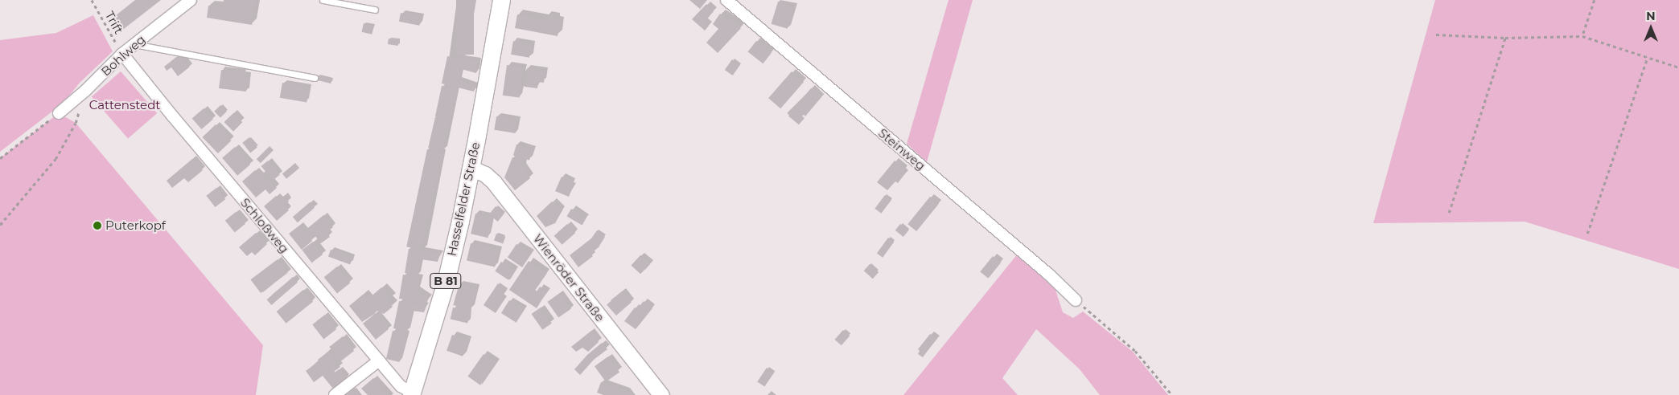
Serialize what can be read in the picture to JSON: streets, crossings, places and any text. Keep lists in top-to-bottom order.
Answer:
{
  "streets": {
    "main road": ["Hasselfelder Straße", "Wienröder Straße", "B 81"],
    "street": ["Bohlweg", "Steinweg", "Schloßweg"],
    "path": ["Trift"]
  },
  "crossings": [
    ["Trift", "Bohlweg"],
    ["Trift", "Schloßweg"],
    ["Bohlweg", "Schloßweg"],
    ["Hasselfelder Straße", "Schloßweg"],
    ["Hasselfelder Straße", "Wienröder Straße"]
  ],
  "parks": ["Cattenstedt"],
  "places": ["Puterkopf"],
  "north": "top"
}
